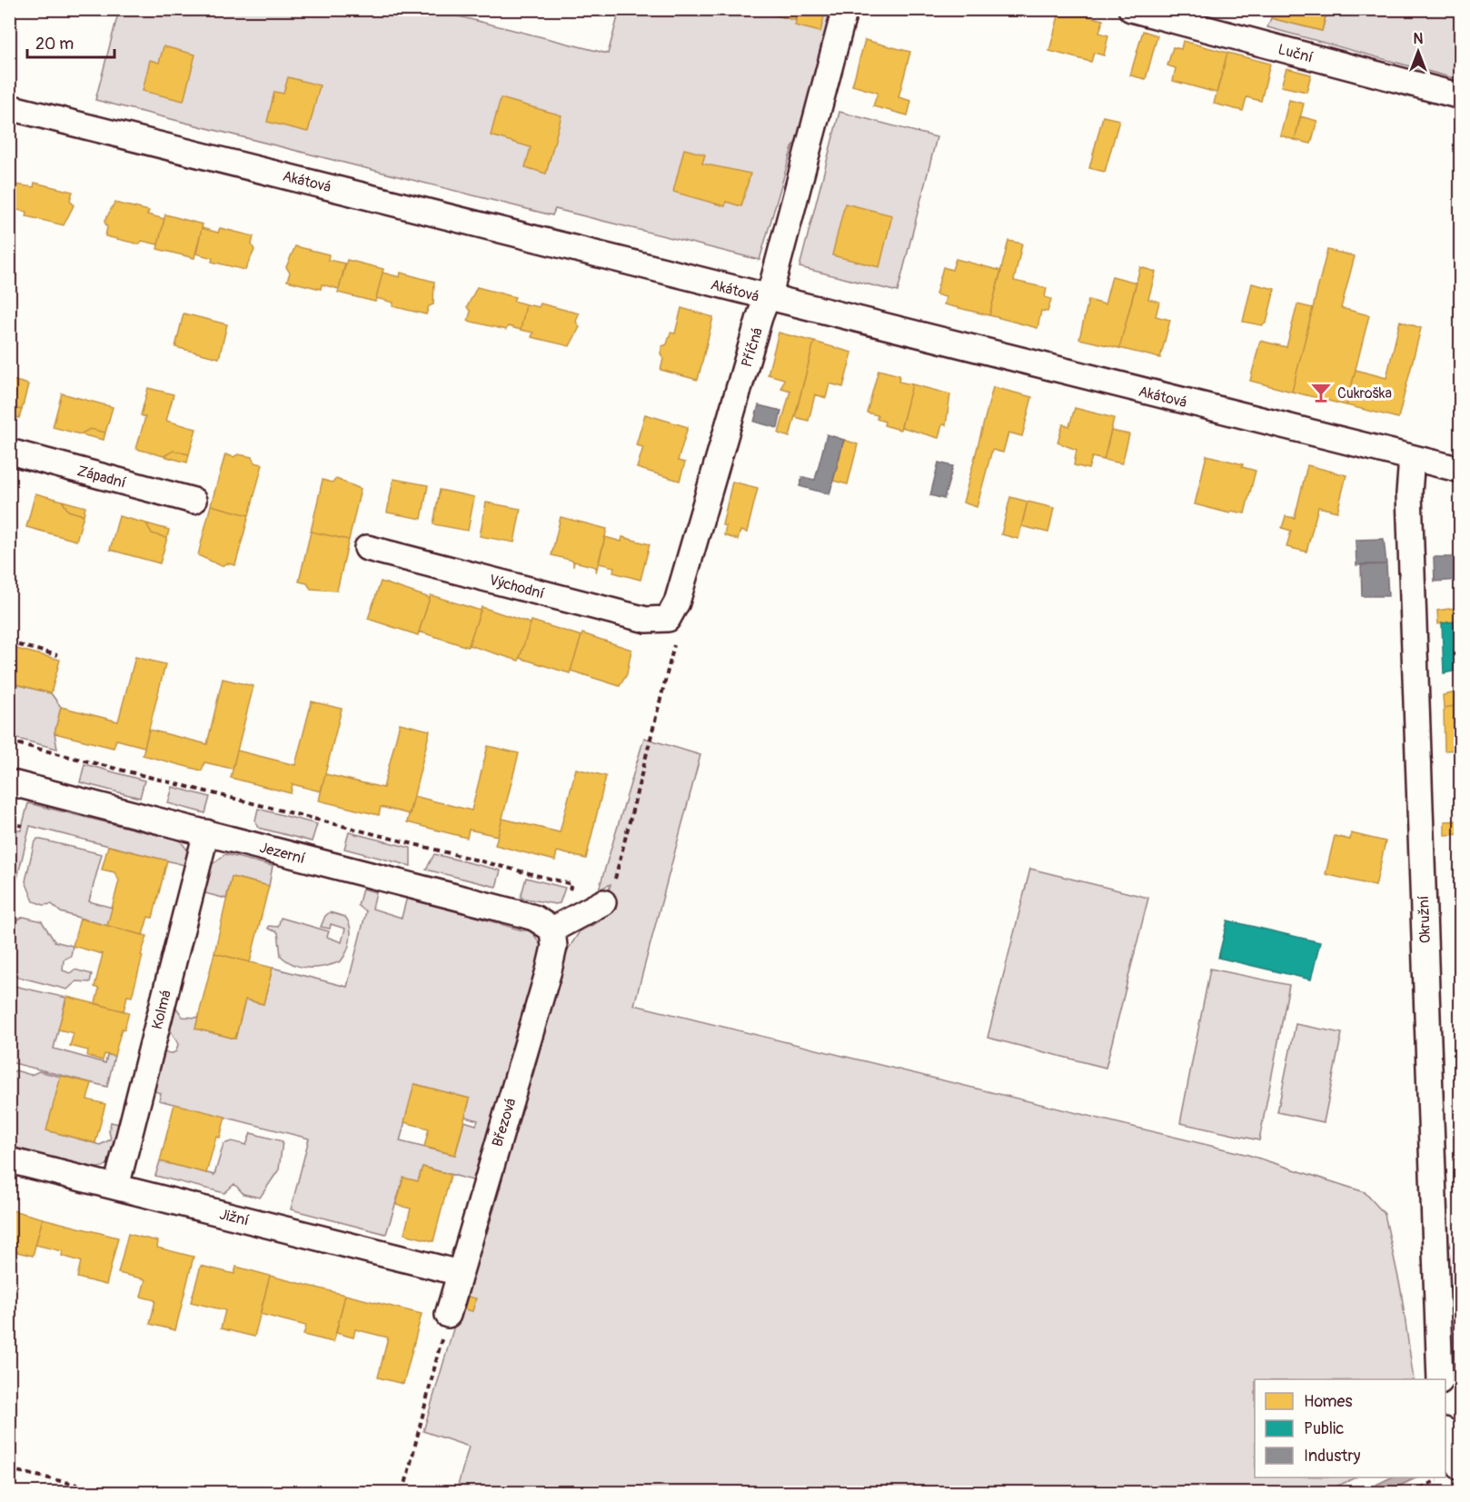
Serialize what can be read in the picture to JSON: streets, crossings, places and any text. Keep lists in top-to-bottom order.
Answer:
{
  "streets": {
    "street": [
      "Luční",
      "Akátová",
      "Příčná",
      "Západní",
      "Východní",
      "Jezerní",
      "Okružní",
      "Kolmá",
      "Březová",
      "Jižní"
    ]
  },
  "crossings": [
    ["Akátová", "Příčná"],
    ["Akátová", "Okružní"],
    ["Příčná", "Východní"],
    ["Jezerní", "Kolmá"],
    ["Jezerní", "Březová"],
    ["Kolmá", "Jižní"],
    ["Březová", "Jižní"]
  ],
  "places": {
    "bar": ["Cukroška"]
  },
  "legend": ["Homes", "Public", "Industry"],
  "scale_bar": "20 m",
  "north": "top"
}
